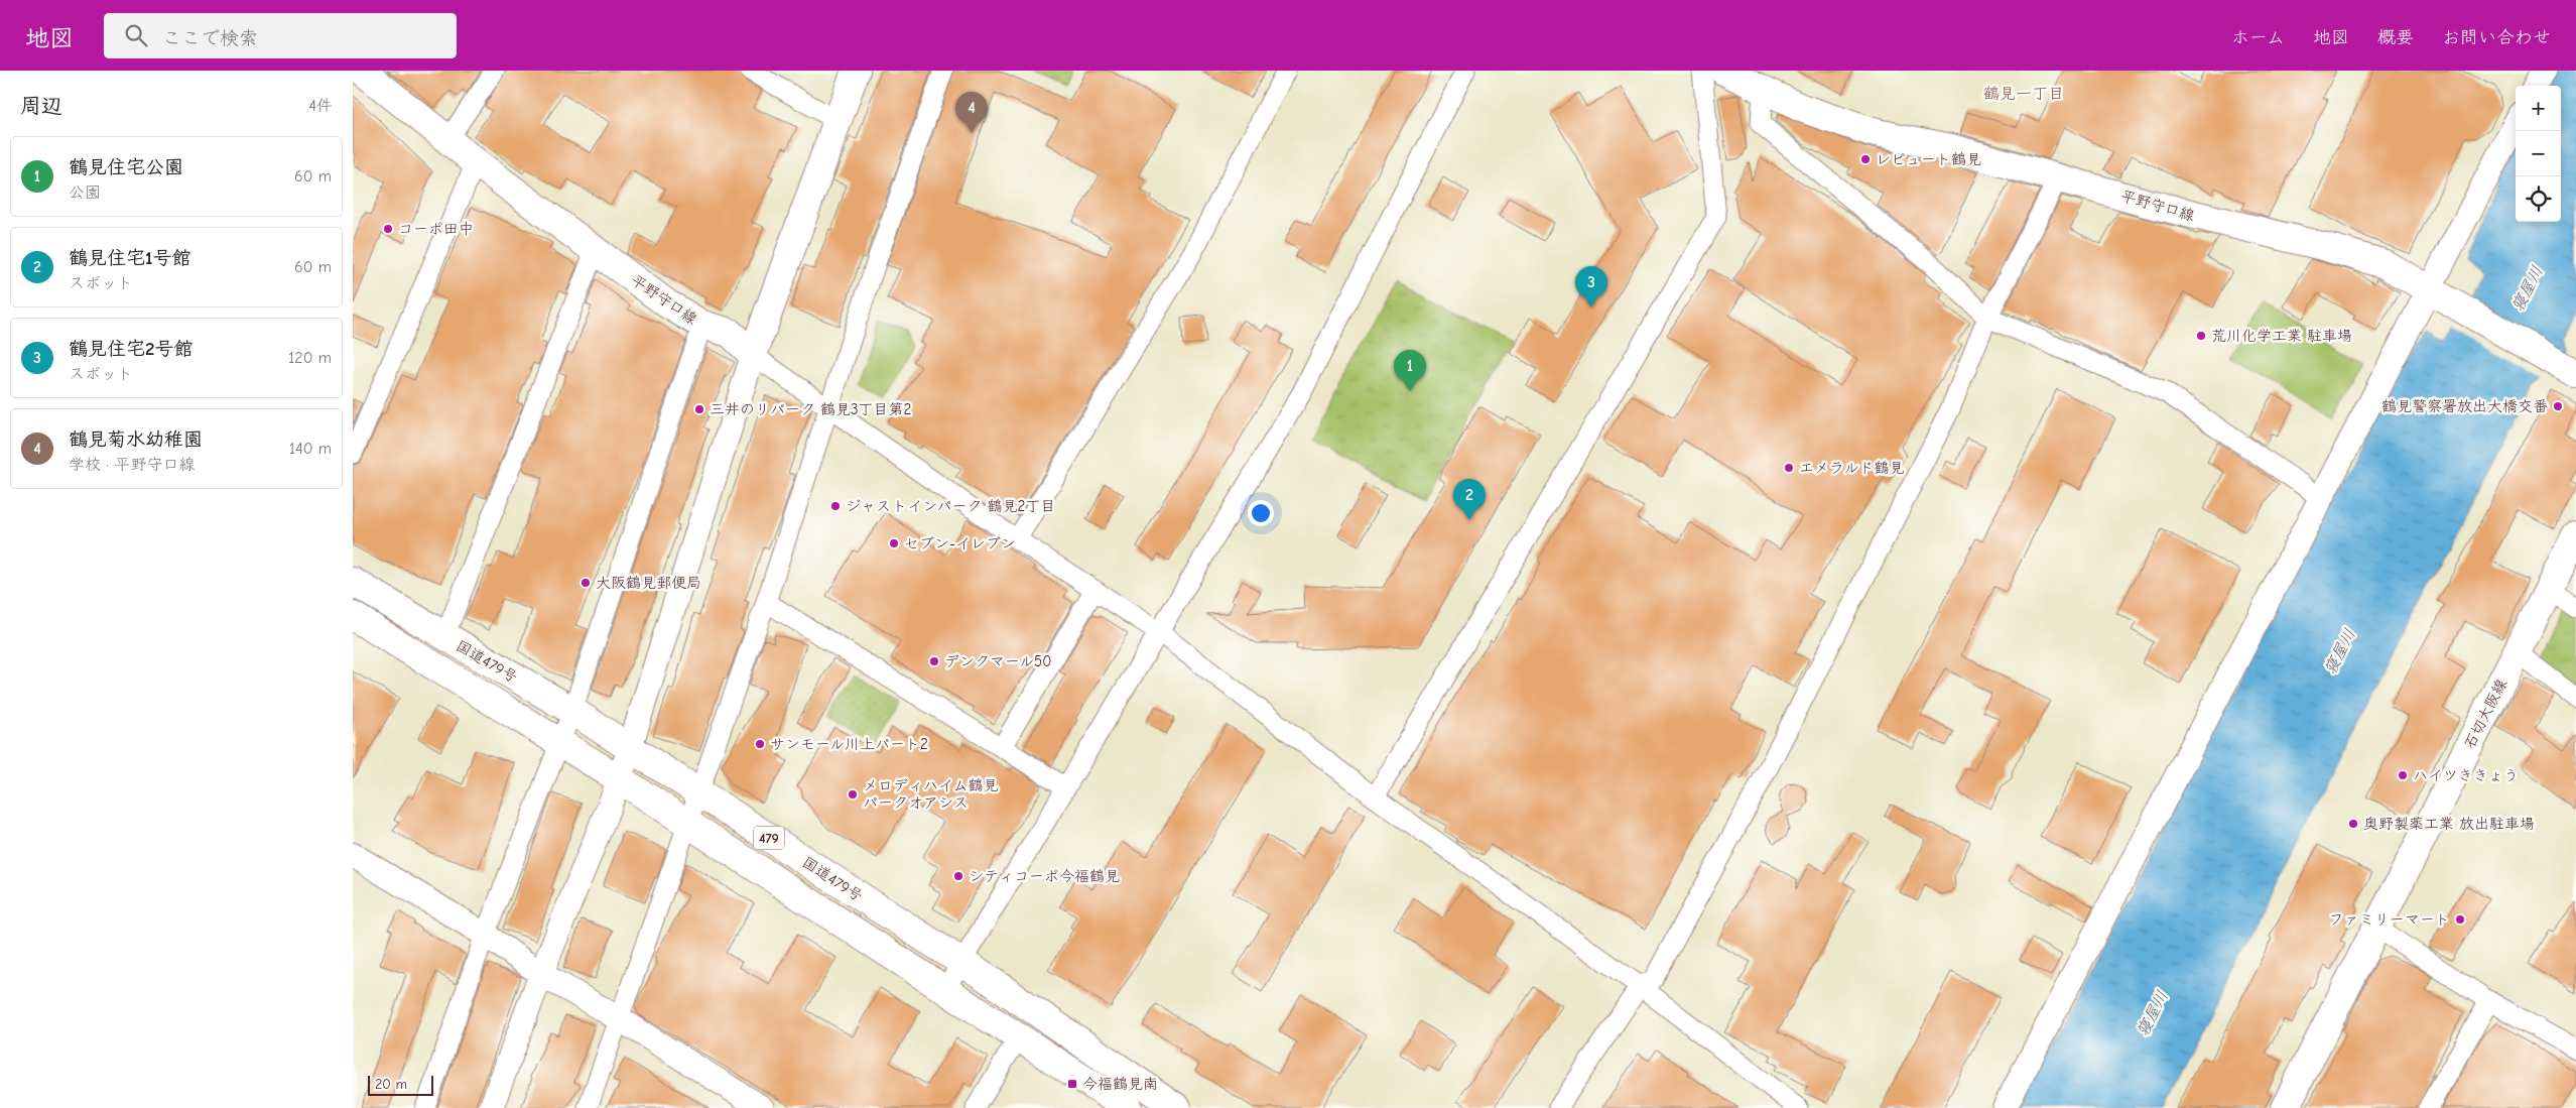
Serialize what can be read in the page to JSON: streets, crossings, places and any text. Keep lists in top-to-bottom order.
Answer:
{
  "streets": {
    "main road": [
      "平野守口線",
      "国道479号",
      "石切大阪線",
      "479"
    ]
  },
  "districts": ["鶴見一丁目"],
  "water": ["寝屋川"],
  "places": {
    "other": [
      "レピュート鶴見",
      "コーポ田中",
      "荒川化学工業 駐車場",
      "鶴見警察署放出大橋交番",
      "三井のリパーク 鶴見3丁目第2",
      "エメラルド鶴見",
      "ジャストインパーク 鶴見2丁目",
      "セブン-イレブン",
      "大阪鶴見郵便局",
      "デンクマール50",
      "サンモール川上パート2",
      "ハイツききょう",
      "メロディハイム鶴見 パークオアシス",
      "奥野製薬工業 放出駐車場",
      "シティコーポ今福鶴見",
      "ファミリーマート"
    ],
    "transit": ["今福鶴見南"]
  },
  "scale_bar": "20 m",
  "page": {
    "header": "地図",
    "search": "ここで検索",
    "nav": [
      "ホーム",
      "地図",
      "概要",
      "お問い合わせ"
    ],
    "heading": ["周辺", "4件"],
    "map_buttons": ["+", "−"],
    "pins": [
      "4",
      "3",
      "1",
      "2"
    ],
    "list": [
      {
        "mark": "1",
        "name": "鶴見住宅公園",
        "note": "公園",
        "value": "60 m"
      },
      {
        "mark": "2",
        "name": "鶴見住宅1号館",
        "note": "スポット",
        "value": "60 m"
      },
      {
        "mark": "3",
        "name": "鶴見住宅2号館",
        "note": "スポット",
        "value": "120 m"
      },
      {
        "mark": "4",
        "name": "鶴見菊水幼稚園",
        "note": "学校 · 平野守口線",
        "value": "140 m"
      }
    ],
    "scale": "20 m"
  }
}
